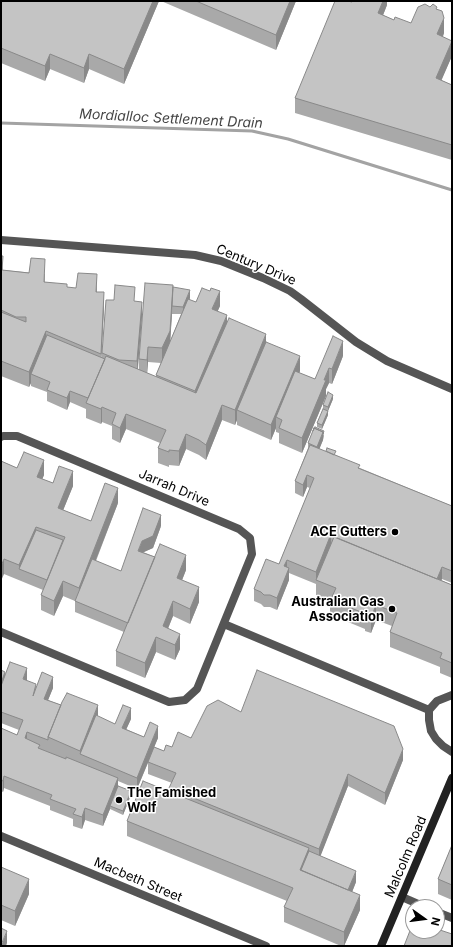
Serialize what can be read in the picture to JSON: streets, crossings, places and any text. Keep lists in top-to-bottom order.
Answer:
{
  "streets": {
    "street": [
      "Century Drive",
      "Jarrah Drive",
      "Malcolm Road",
      "Macbeth Street"
    ]
  },
  "water": ["Mordialloc Settlement Drain"],
  "places": ["ACE Gutters", "Australian Gas Association", "The Famished Wolf"],
  "north": "right"
}
